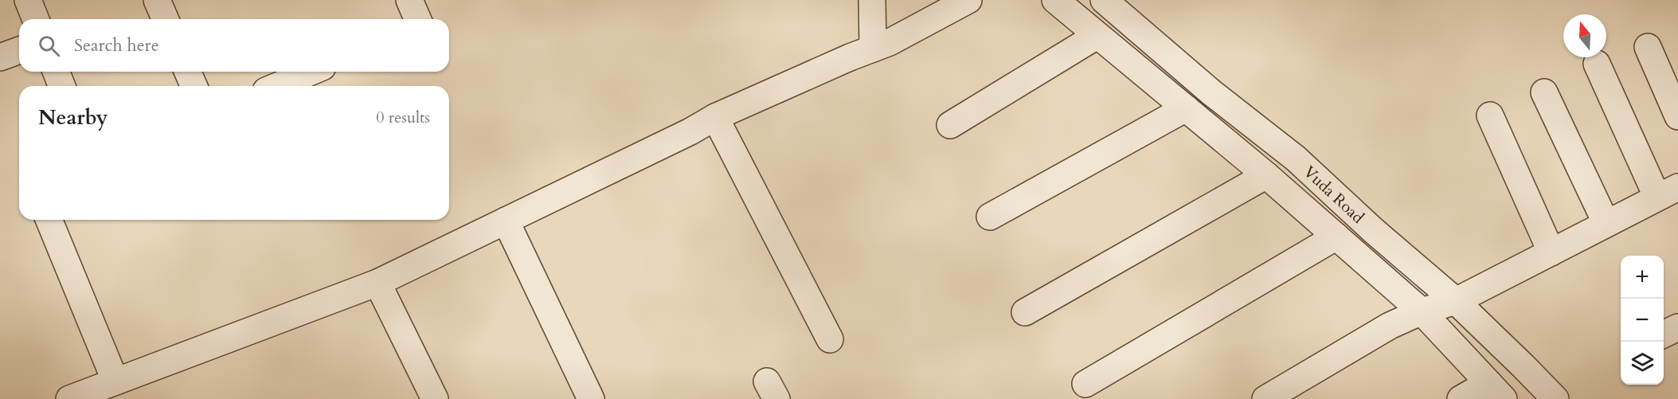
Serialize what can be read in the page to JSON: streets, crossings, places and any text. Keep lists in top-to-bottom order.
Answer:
{
  "streets": {
    "street": ["Vuda Road"]
  },
  "north": "top",
  "page": {
    "search": "Search here",
    "heading": ["Nearby", "0 results"],
    "map_buttons": ["+", "−"]
  }
}
